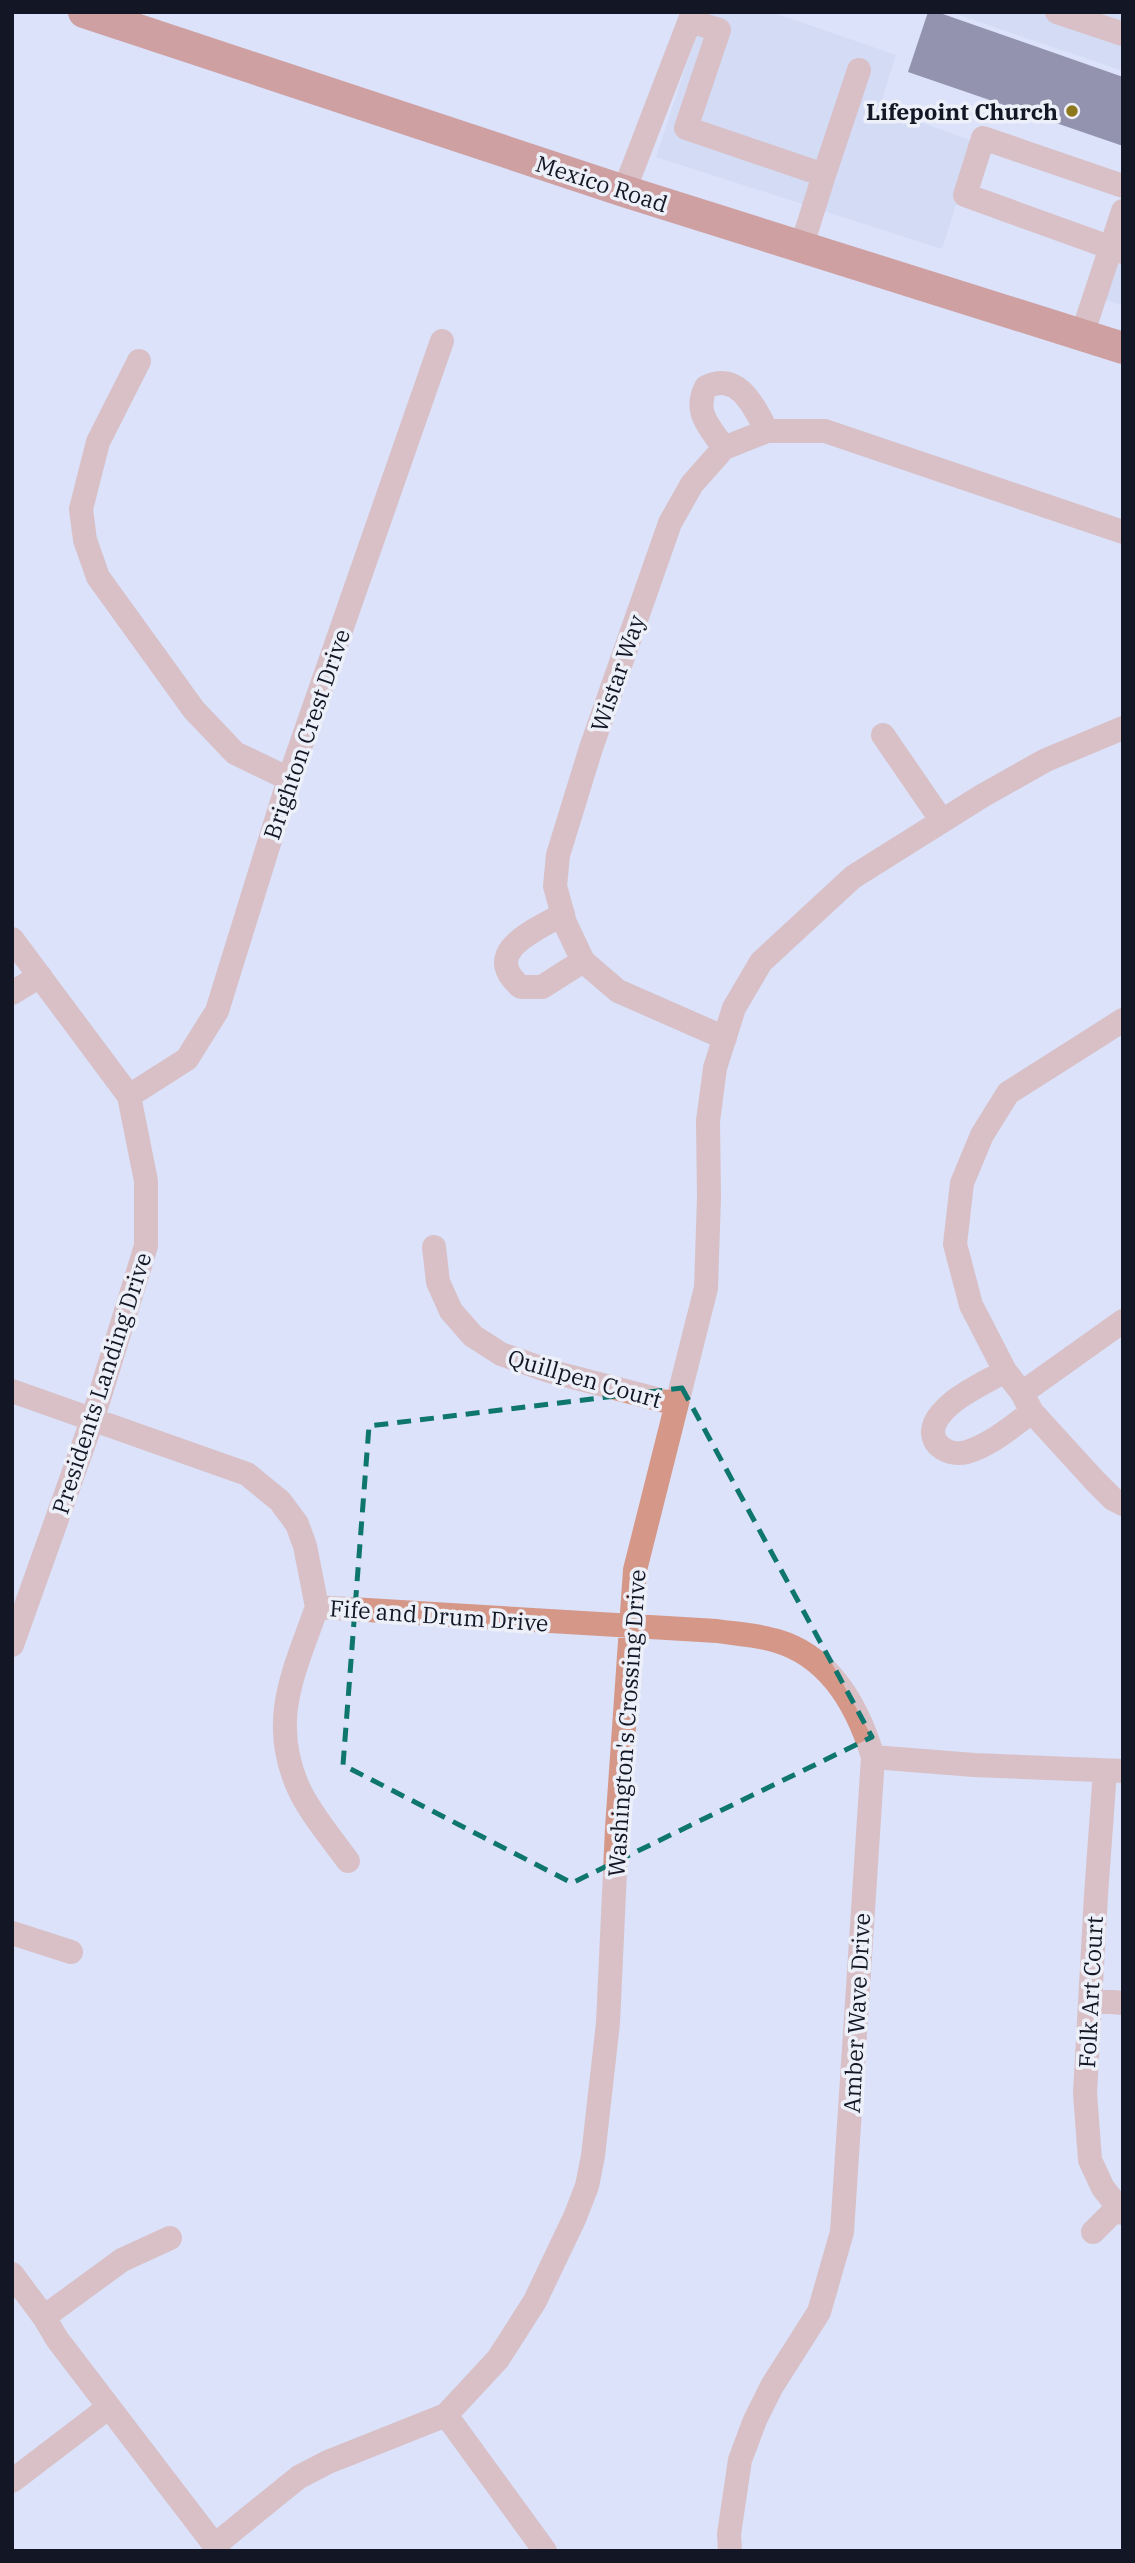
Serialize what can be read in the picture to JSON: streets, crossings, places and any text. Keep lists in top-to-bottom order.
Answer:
{
  "streets": {
    "main road": ["Mexico Road"],
    "street": [
      "Wistar Way",
      "Brighton Crest Drive",
      "Quillpen Court",
      "Presidents Landing Drive",
      "Fife and Drum Drive",
      "Washington's Crossing Drive",
      "Folk Art Court",
      "Amber Wave Drive"
    ]
  },
  "crossings": [
    ["Wistar Way", "Washington's Crossing Drive"],
    ["Brighton Crest Drive", "Presidents Landing Drive"],
    ["Quillpen Court", "Washington's Crossing Drive"],
    ["Presidents Landing Drive", "Fife and Drum Drive"],
    ["Fife and Drum Drive", "Washington's Crossing Drive"],
    ["Fife and Drum Drive", "Amber Wave Drive"],
    ["Washington's Crossing Drive", "Amber Wave Drive"]
  ],
  "places": ["Lifepoint Church"]
}
